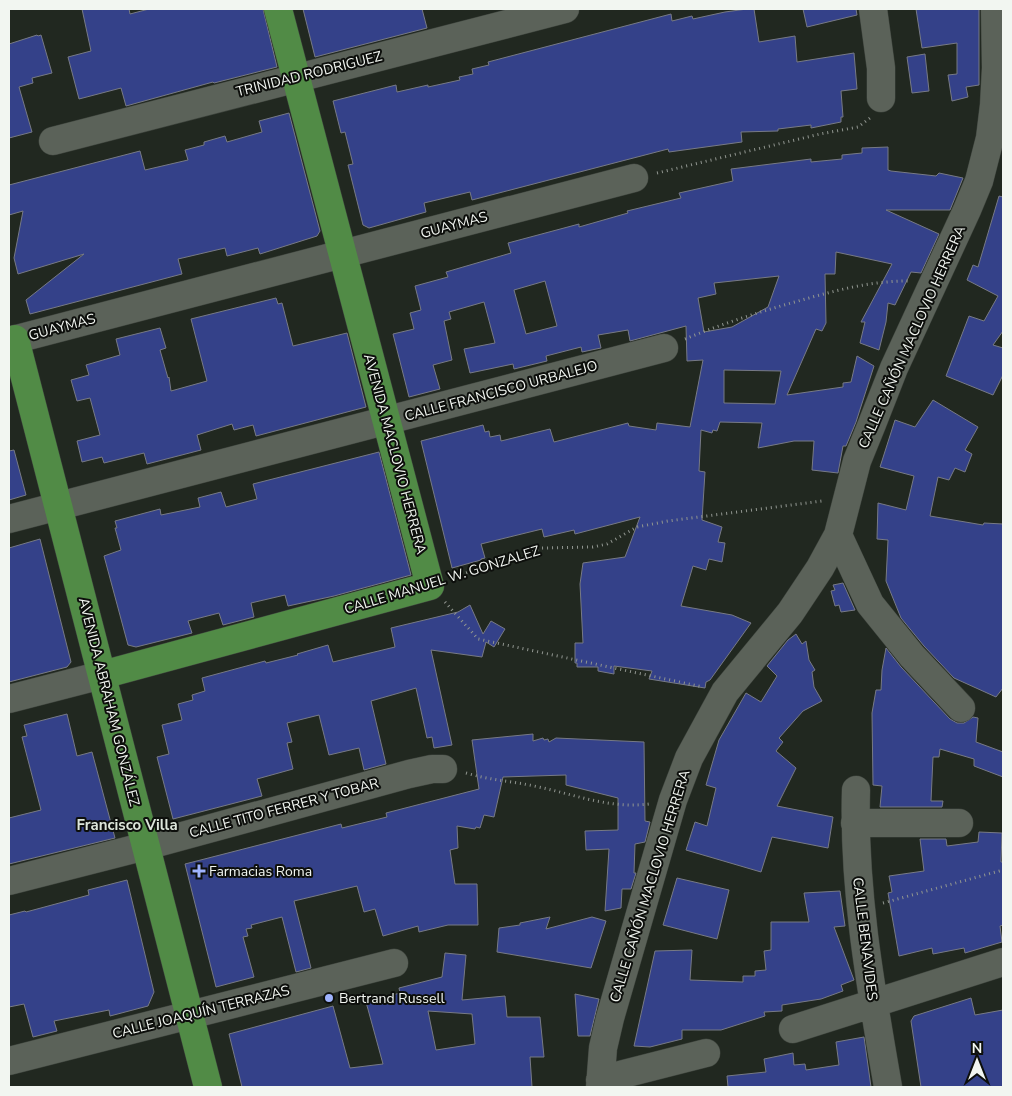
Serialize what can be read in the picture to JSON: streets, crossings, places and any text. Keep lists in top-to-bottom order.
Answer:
{
  "streets": {
    "main road": ["AVENIDA MACLOVIO HERRERA", "CALLE MANUEL W. GONZALEZ", "AVENIDA ABRAHAM GONZÁLEZ"],
    "street": [
      "TRINIDAD RODRIGUEZ",
      "GUAYMAS",
      "CALLE CAÑÓN MACLOVIO HERRERA",
      "CALLE FRANCISCO URBALEJO",
      "CALLE TITO FERRER Y TOBAR",
      "CALLE BENAVIDES",
      "CALLE JOAQUÍN TERRAZAS"
    ]
  },
  "crossings": [
    ["TRINIDAD RODRIGUEZ", "AVENIDA MACLOVIO HERRERA"],
    ["GUAYMAS", "AVENIDA MACLOVIO HERRERA"],
    ["GUAYMAS", "AVENIDA ABRAHAM GONZÁLEZ"],
    ["CALLE CAÑÓN MACLOVIO HERRERA", "CALLE MANUEL W. GONZALEZ"],
    ["CALLE FRANCISCO URBALEJO", "AVENIDA MACLOVIO HERRERA"],
    ["CALLE FRANCISCO URBALEJO", "AVENIDA ABRAHAM GONZÁLEZ"],
    ["AVENIDA MACLOVIO HERRERA", "CALLE MANUEL W. GONZALEZ"],
    ["CALLE MANUEL W. GONZALEZ", "AVENIDA ABRAHAM GONZÁLEZ"],
    ["AVENIDA ABRAHAM GONZÁLEZ", "CALLE TITO FERRER Y TOBAR"],
    ["AVENIDA ABRAHAM GONZÁLEZ", "CALLE JOAQUÍN TERRAZAS"]
  ],
  "districts": ["Francisco Villa"],
  "places": {
    "health": ["Farmacias Roma"],
    "other": ["Bertrand Russell"]
  },
  "north": "top"
}
